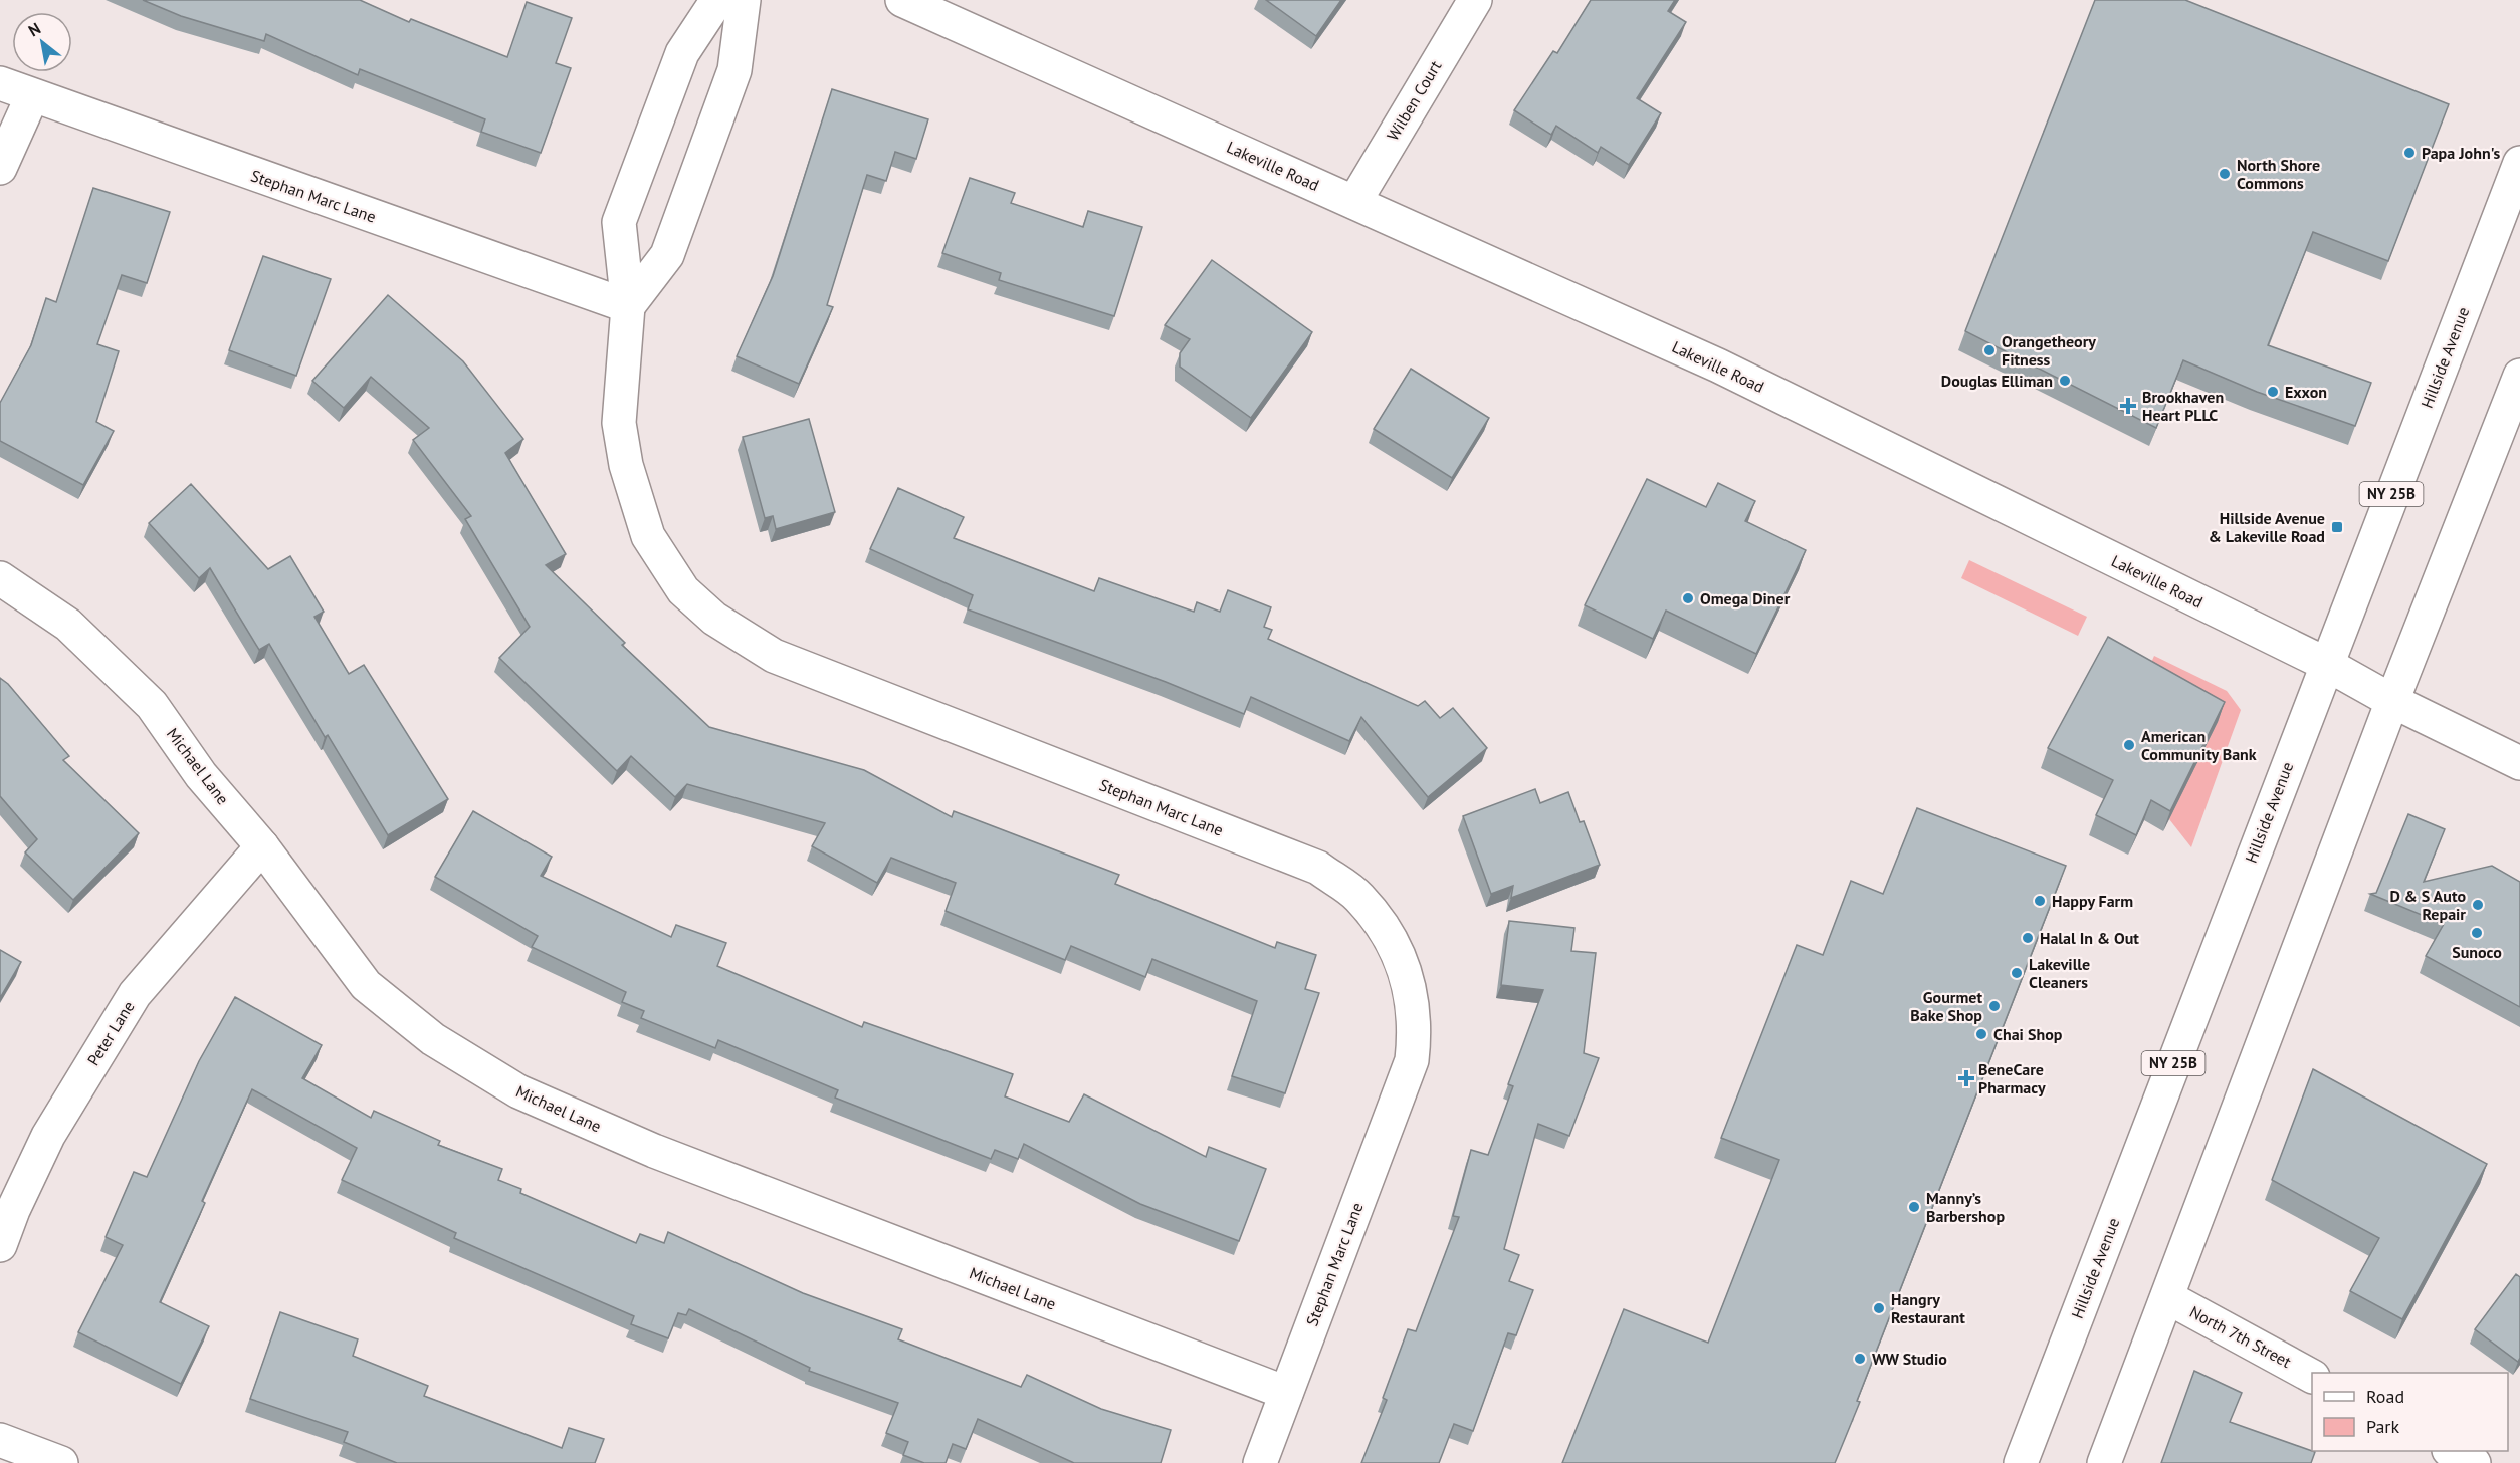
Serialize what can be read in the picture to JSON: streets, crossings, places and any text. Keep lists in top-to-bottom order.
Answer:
{
  "streets": {
    "street": [
      "Wilben Court",
      "Lakeville Road",
      "Stephan Marc Lane",
      "Hillside Avenue",
      "NY 25B",
      "Michael Lane",
      "Peter Lane",
      "North 7th Street"
    ]
  },
  "crossings": [
    ["Wilben Court", "Lakeville Road"],
    ["Lakeville Road", "Hillside Avenue"],
    ["Stephan Marc Lane", "Michael Lane"],
    ["Michael Lane", "Peter Lane"]
  ],
  "places": {
    "other": [
      "Papa John's",
      "North Shore Commons",
      "Orangetheory Fitness",
      "Douglas Elliman",
      "Exxon",
      "Omega Diner",
      "American Community Bank",
      "Happy Farm",
      "D & S Auto Repair",
      "Sunoco",
      "Halal In & Out",
      "Lakeville Cleaners",
      "Gourmet Bake Shop",
      "Chai Shop",
      "Manny’s Barbershop",
      "Hangry Restaurant",
      "WW Studio"
    ],
    "health": ["Brookhaven Heart PLLC", "BeneCare Pharmacy"],
    "transit": ["Hillside Avenue & Lakeville Road"]
  },
  "legend": ["Road", "Park"],
  "north": "top left"
}
